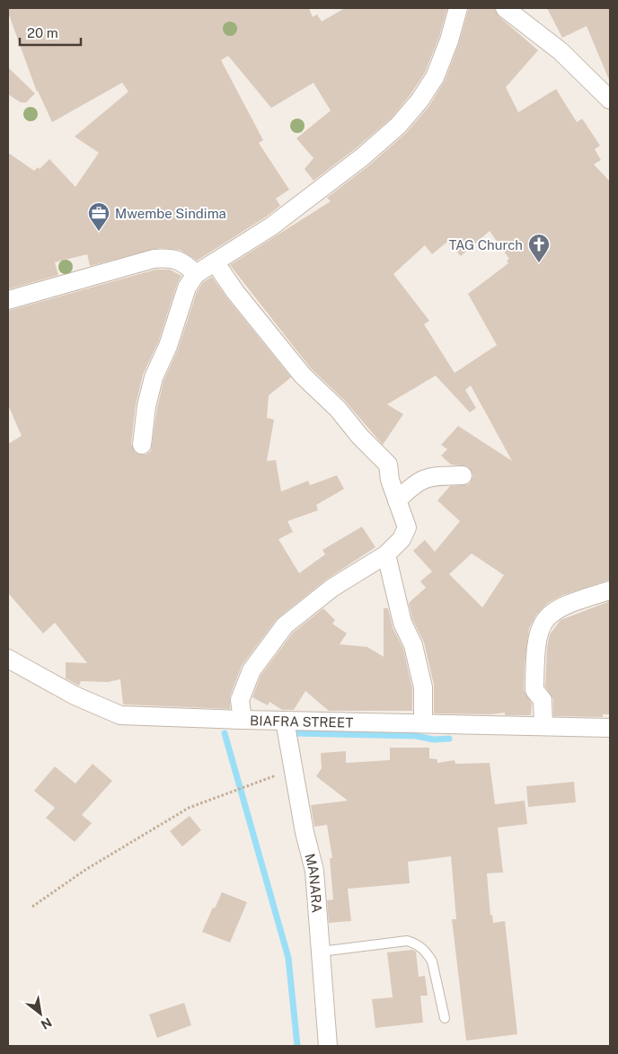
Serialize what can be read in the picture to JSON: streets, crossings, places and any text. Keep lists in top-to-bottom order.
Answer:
{
  "streets": {
    "street": ["BIAFRA STREET", "MANARA"]
  },
  "crossings": [
    ["BIAFRA STREET", "MANARA"]
  ],
  "places": {
    "office": ["Mwembe Sindima"],
    "church": ["TAG Church"]
  },
  "scale_bar": "20 m",
  "north": "bottom right"
}
